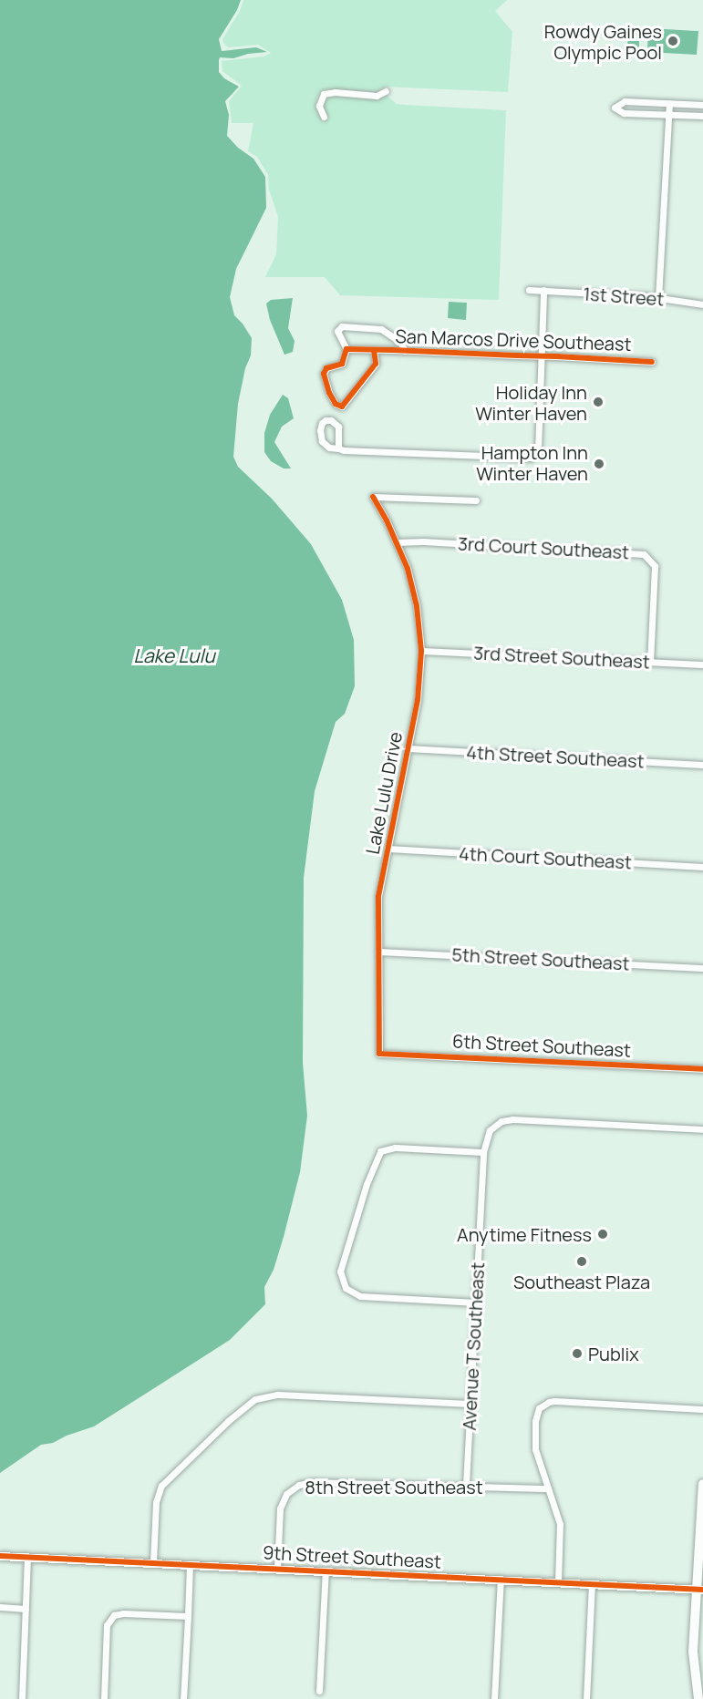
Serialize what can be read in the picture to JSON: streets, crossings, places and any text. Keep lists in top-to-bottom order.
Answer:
{
  "streets": {
    "street": [
      "1st Street",
      "San Marcos Drive Southeast",
      "3rd Court Southeast",
      "3rd Street Southeast",
      "4th Street Southeast",
      "Lake Lulu Drive",
      "4th Court Southeast",
      "5th Street Southeast",
      "6th Street Southeast",
      "Avenue T Southeast",
      "8th Street Southeast",
      "9th Street Southeast"
    ]
  },
  "crossings": [
    ["3rd Court Southeast", "3rd Street Southeast"],
    ["3rd Court Southeast", "Lake Lulu Drive"],
    ["3rd Street Southeast", "Lake Lulu Drive"],
    ["4th Street Southeast", "Lake Lulu Drive"],
    ["Lake Lulu Drive", "4th Court Southeast"],
    ["Lake Lulu Drive", "5th Street Southeast"],
    ["Lake Lulu Drive", "6th Street Southeast"],
    ["Avenue T Southeast", "8th Street Southeast"],
    ["8th Street Southeast", "9th Street Southeast"]
  ],
  "water": ["Lake Lulu"],
  "places": [
    "Rowdy Gaines Olympic Pool",
    "Holiday Inn Winter Haven",
    "Hampton Inn Winter Haven",
    "Anytime Fitness",
    "Southeast Plaza",
    "Publix"
  ]
}
